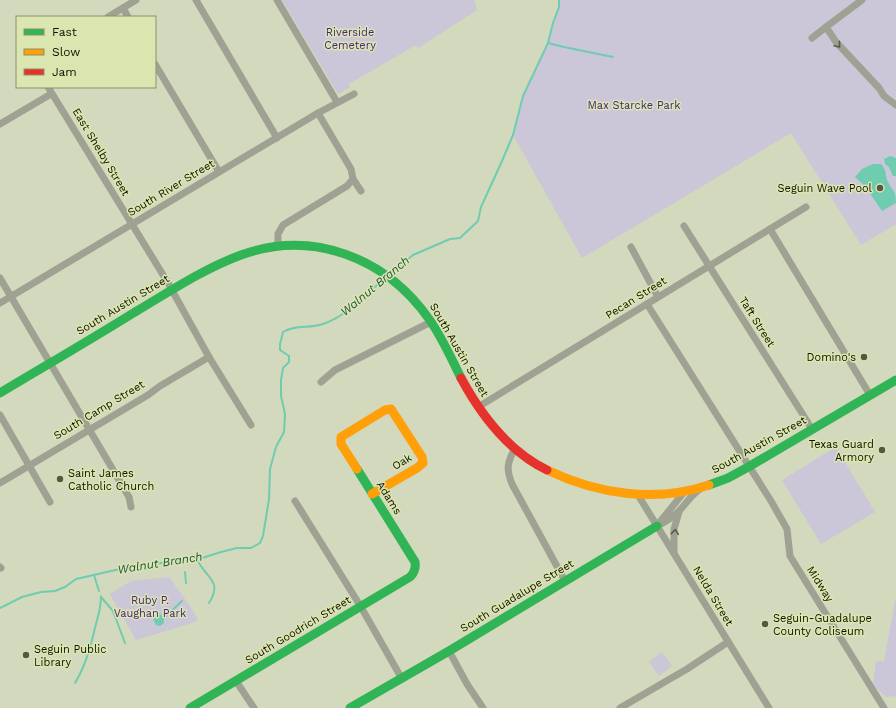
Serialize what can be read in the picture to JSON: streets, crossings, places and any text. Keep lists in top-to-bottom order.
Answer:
{
  "streets": {
    "main road": [
      "South Austin Street",
      "Oak",
      "Adams",
      "South Guadalupe Street",
      "South Goodrich Street"
    ],
    "street": [
      "East Shelby Street",
      "South River Street",
      "Pecan Street",
      "Taft Street",
      "South Camp Street",
      "Midway",
      "Nelda Street"
    ]
  },
  "crossings": [
    ["East Shelby Street", "South River Street"],
    ["East Shelby Street", "South Austin Street"],
    ["East Shelby Street", "South Camp Street"],
    ["Pecan Street", "South Austin Street"],
    ["Pecan Street", "Taft Street"],
    ["Pecan Street", "Midway"],
    ["South Austin Street", "Taft Street"],
    ["South Austin Street", "Midway"],
    ["South Austin Street", "South Guadalupe Street"],
    ["South Austin Street", "Nelda Street"],
    ["Oak", "Adams"],
    ["Adams", "South Goodrich Street"],
    ["South Guadalupe Street", "Nelda Street"]
  ],
  "water": ["Walnut Branch"],
  "parks": ["Riverside Cemetery", "Max Starcke Park", "Ruby P. Vaughan Park"],
  "places": [
    "Seguin Wave Pool",
    "Domino's",
    "Texas Guard Armory",
    "Saint James Catholic Church",
    "Seguin-Guadalupe County Coliseum",
    "Seguin Public Library"
  ],
  "legend": ["Fast", "Slow", "Jam"]
}
